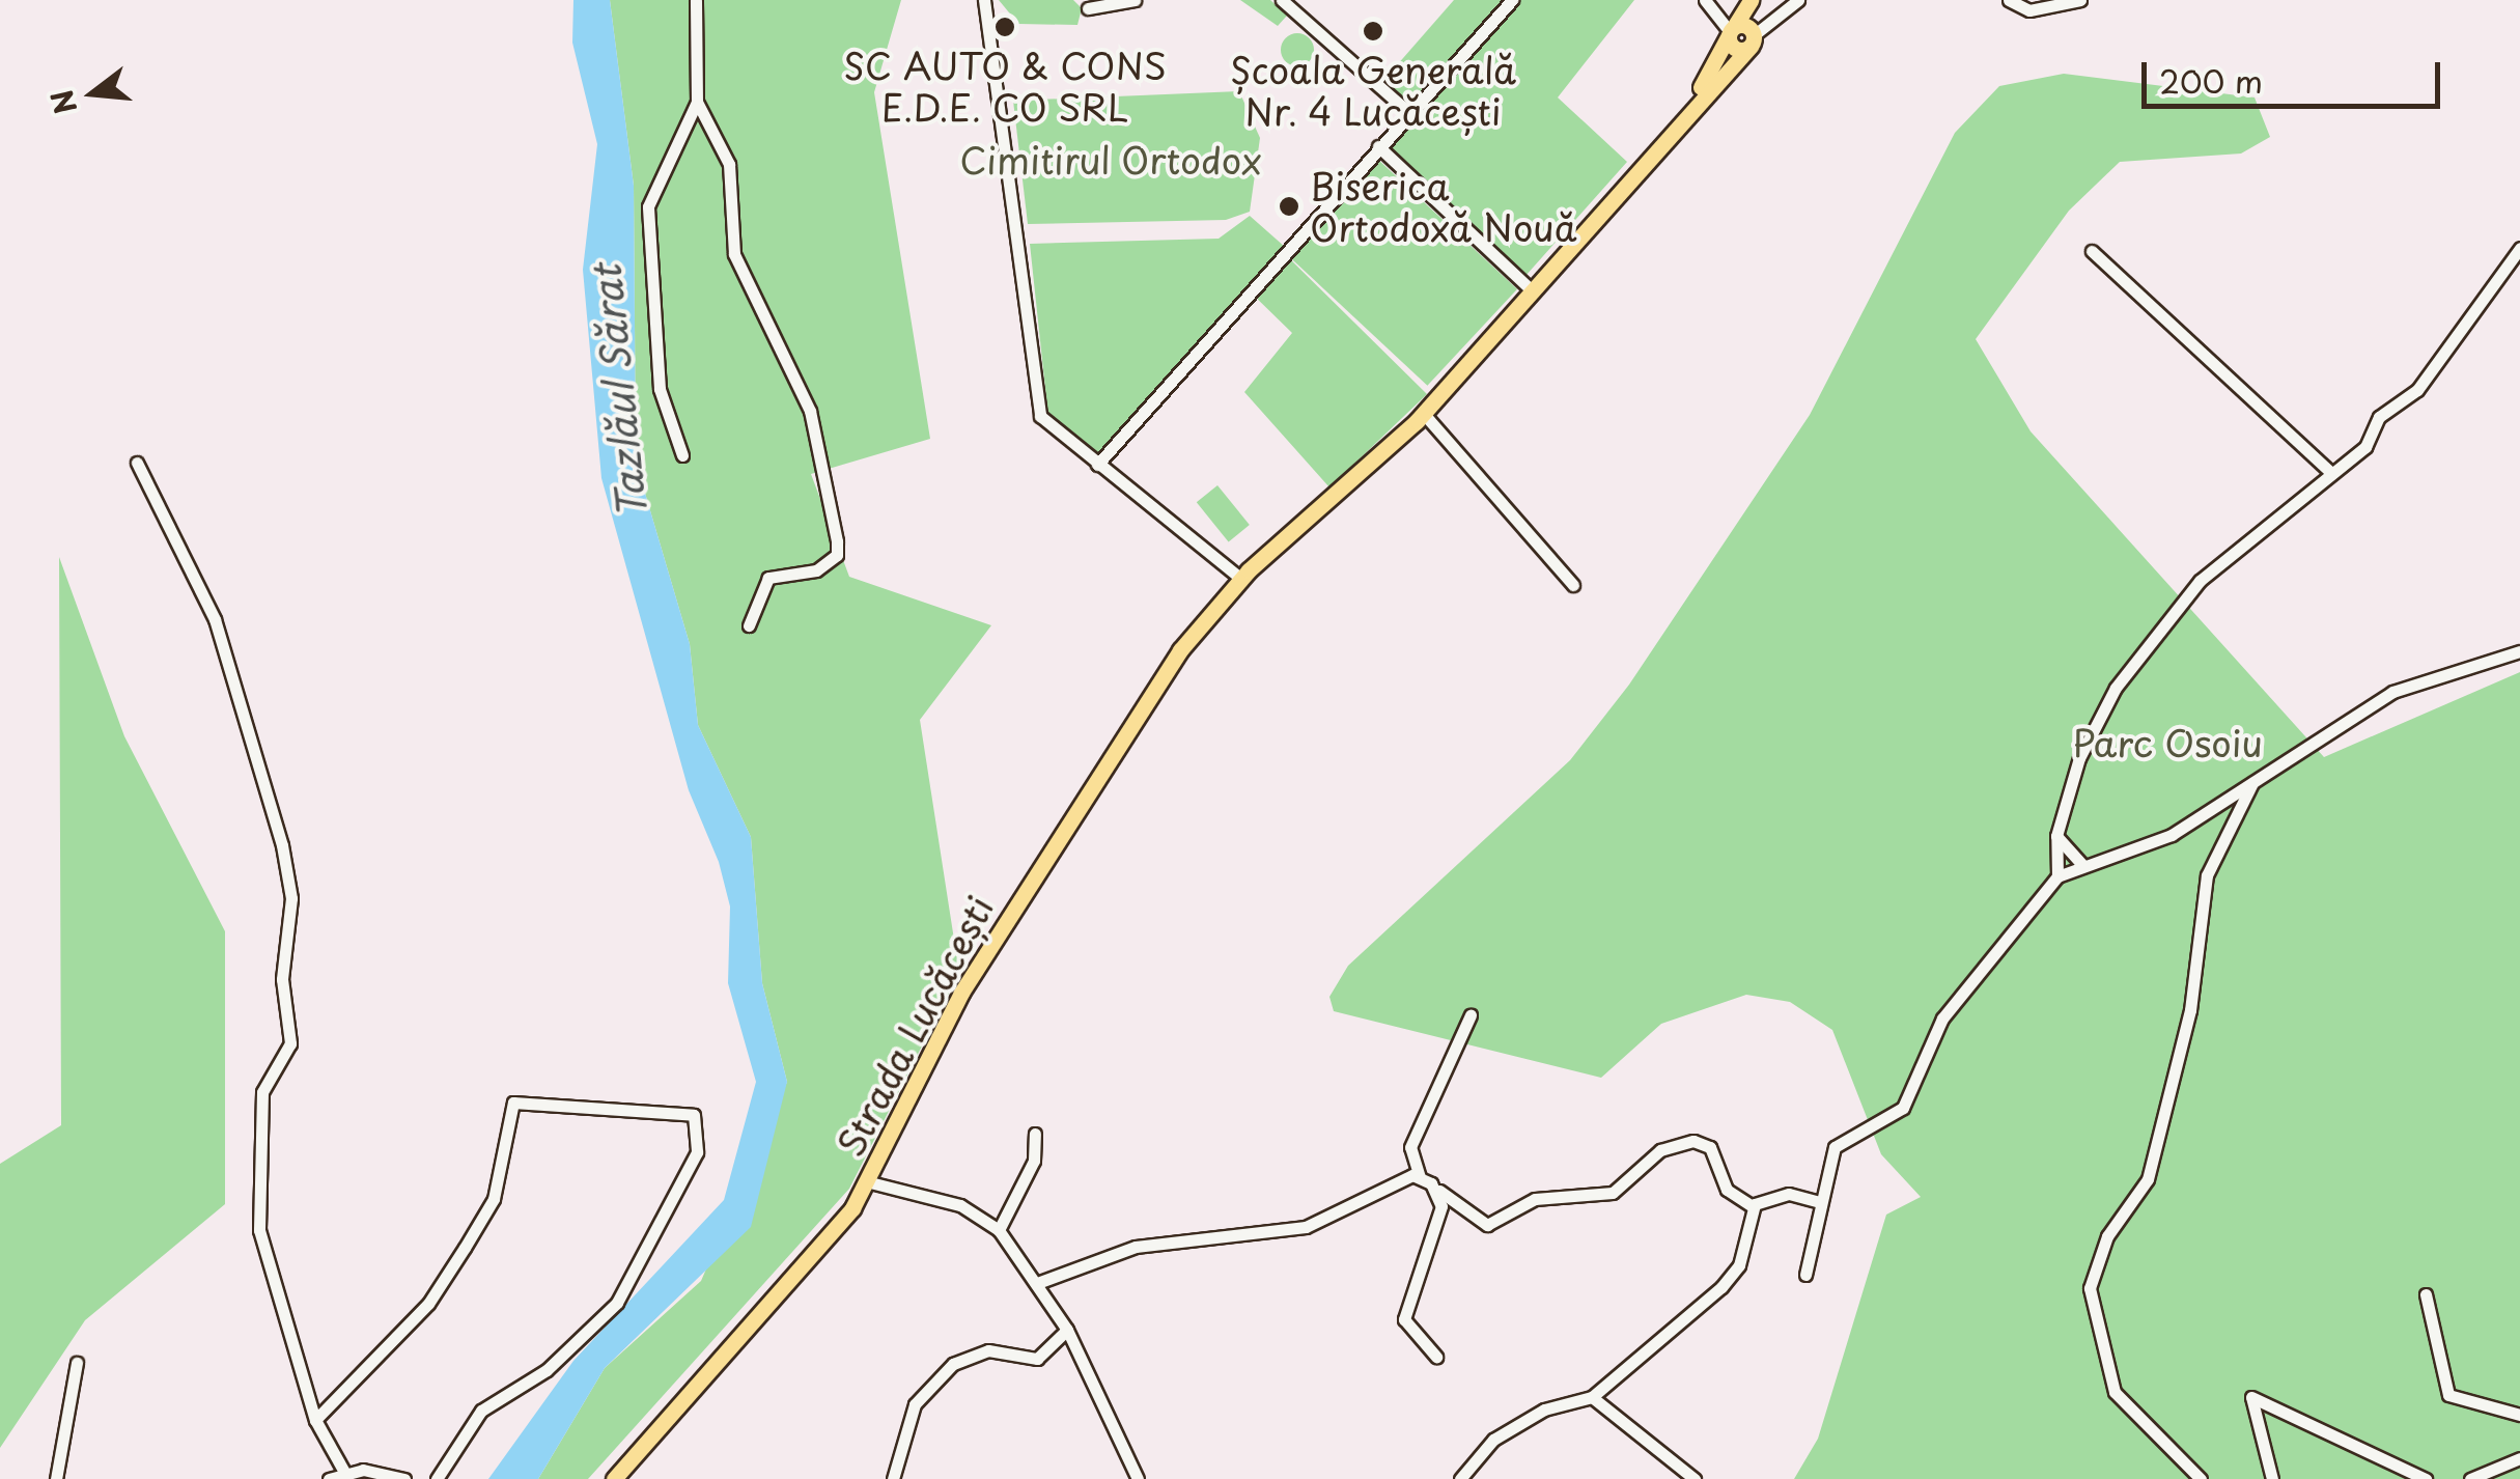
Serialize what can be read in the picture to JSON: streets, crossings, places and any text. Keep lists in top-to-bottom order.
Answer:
{
  "streets": {
    "main road": ["Strada Lucăcești"]
  },
  "water": ["Tazlăul Sărat"],
  "parks": ["Cimitirul Ortodox", "Parc Osoiu"],
  "places": ["SC AUTO & CONS E.D.E. CO SRL", "Școala Generală Nr. 4 Lucăcești", "Biserica Ortodoxă Nouă"],
  "scale_bar": "200 m",
  "north": "left"
}
